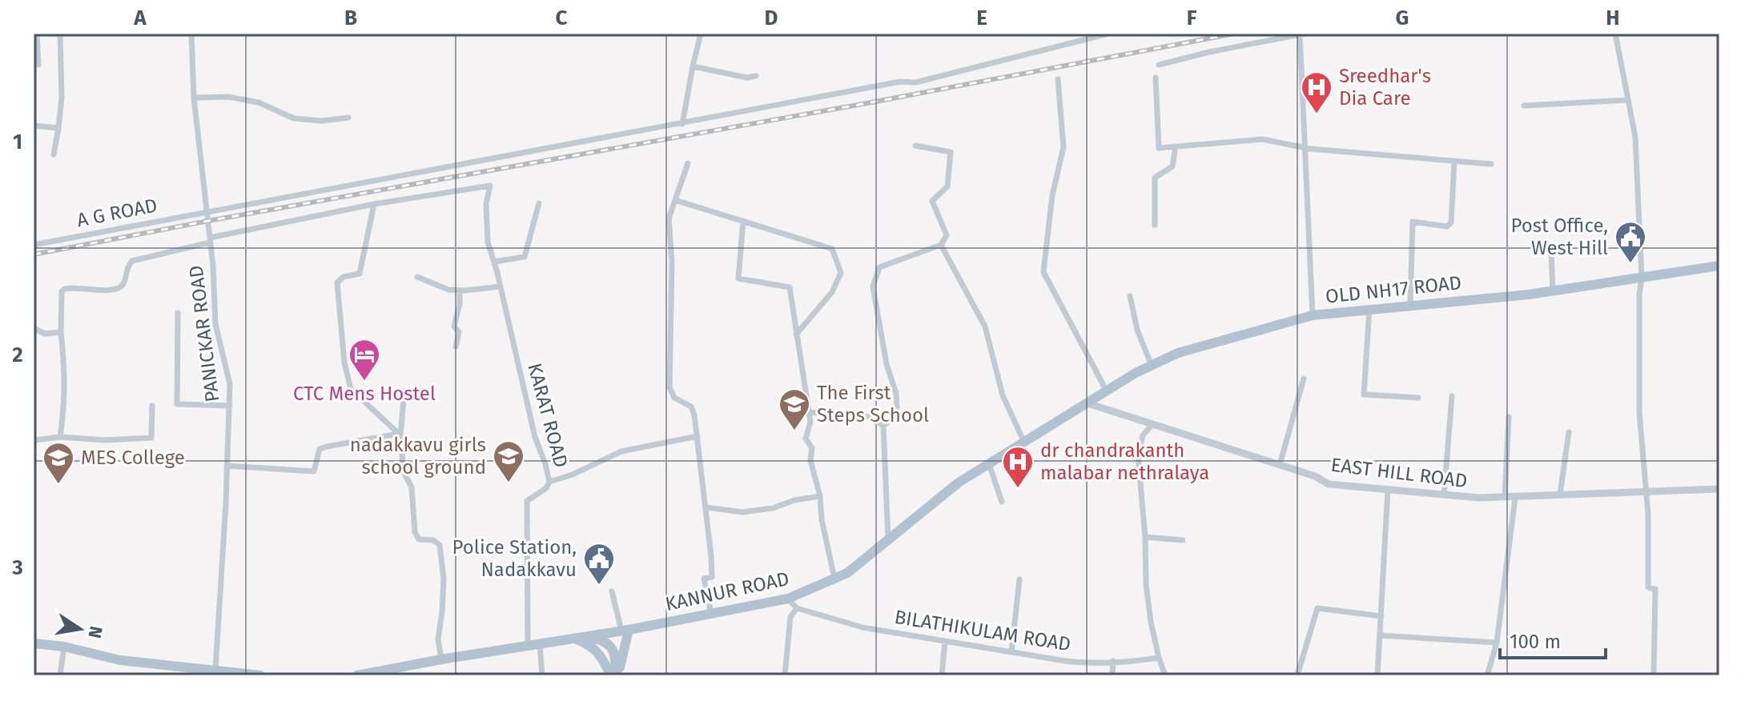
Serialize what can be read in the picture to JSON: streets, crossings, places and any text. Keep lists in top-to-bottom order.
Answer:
{
  "streets": {
    "main road": ["OLD NH17 ROAD", "KANNUR ROAD"],
    "street": [
      "A G ROAD",
      "PANICKAR ROAD",
      "KARAT ROAD",
      "EAST HILL ROAD",
      "BILATHIKULAM ROAD"
    ]
  },
  "crossings": [
    ["A G ROAD", "PANICKAR ROAD"],
    ["OLD NH17 ROAD", "EAST HILL ROAD"],
    ["OLD NH17 ROAD", "KANNUR ROAD"],
    ["KARAT ROAD", "KANNUR ROAD"],
    ["EAST HILL ROAD", "KANNUR ROAD"]
  ],
  "places": {
    "hospital": ["Sreedhar's Dia Care", "dr chandrakanth malabar nethralaya"],
    "public building": ["Post Office, West Hill", "Police Station, Nadakkavu"],
    "hotel": ["CTC Mens Hostel"],
    "school or university": ["The First Steps School", "nadakkavu girls school ground", "MES College"]
  },
  "scale_bar": "100 m",
  "north": "right",
  "grid": {
    "columns": [
      "A",
      "B",
      "C",
      "D",
      "E",
      "F",
      "G",
      "H"
    ],
    "rows": ["1", "2", "3"]
  }
}
